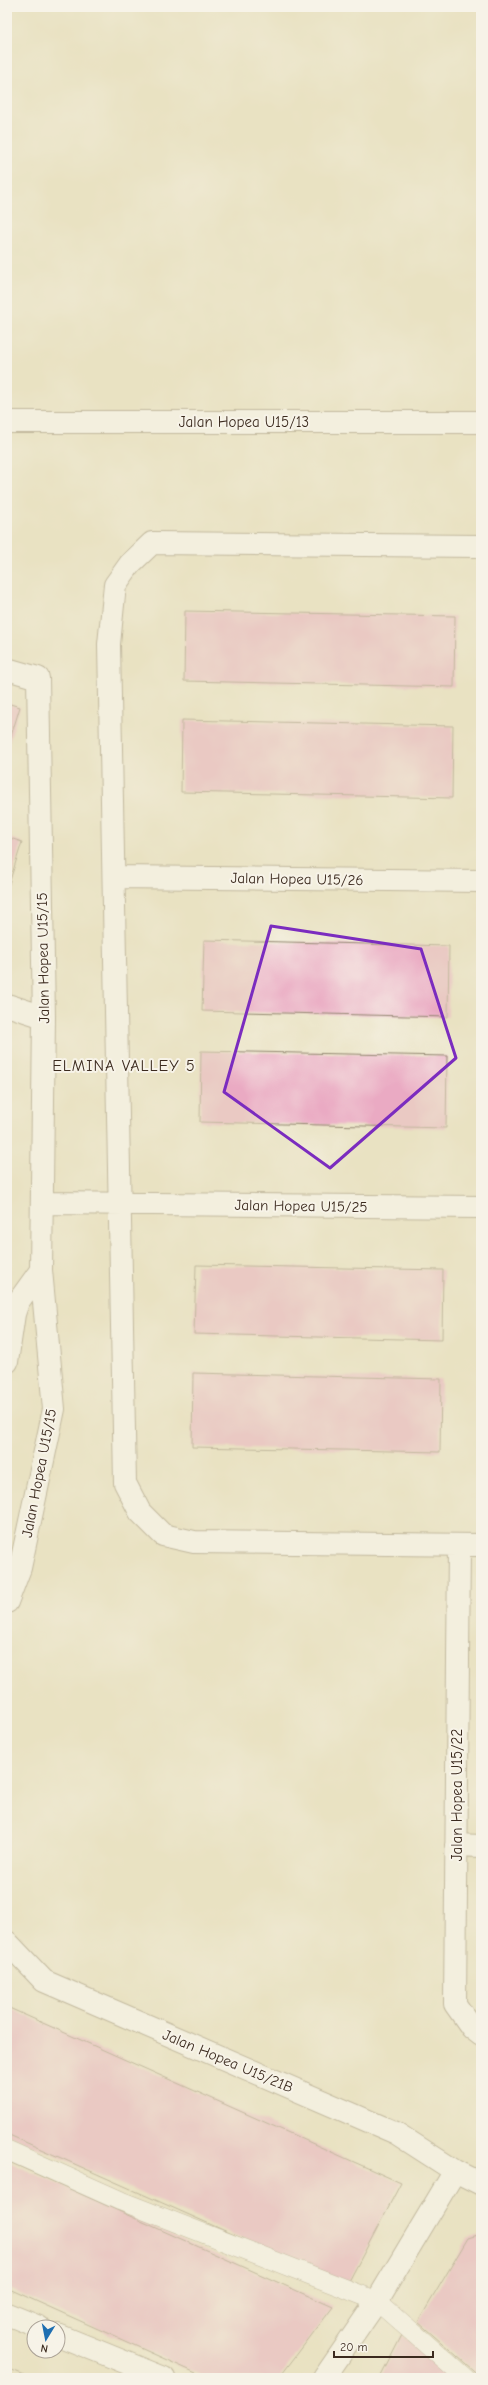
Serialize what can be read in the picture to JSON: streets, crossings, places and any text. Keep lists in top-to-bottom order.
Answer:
{
  "streets": {
    "street": [
      "Jalan Hopea U15/13",
      "Jalan Hopea U15/26",
      "Jalan Hopea U15/15",
      "Jalan Hopea U15/25",
      "Jalan Hopea U15/22",
      "Jalan Hopea U15/21B"
    ]
  },
  "crossings": [
    ["Jalan Hopea U15/15", "Jalan Hopea U15/25"]
  ],
  "districts": ["ELMINA VALLEY 5"],
  "scale_bar": "20 m",
  "north": "bottom"
}
